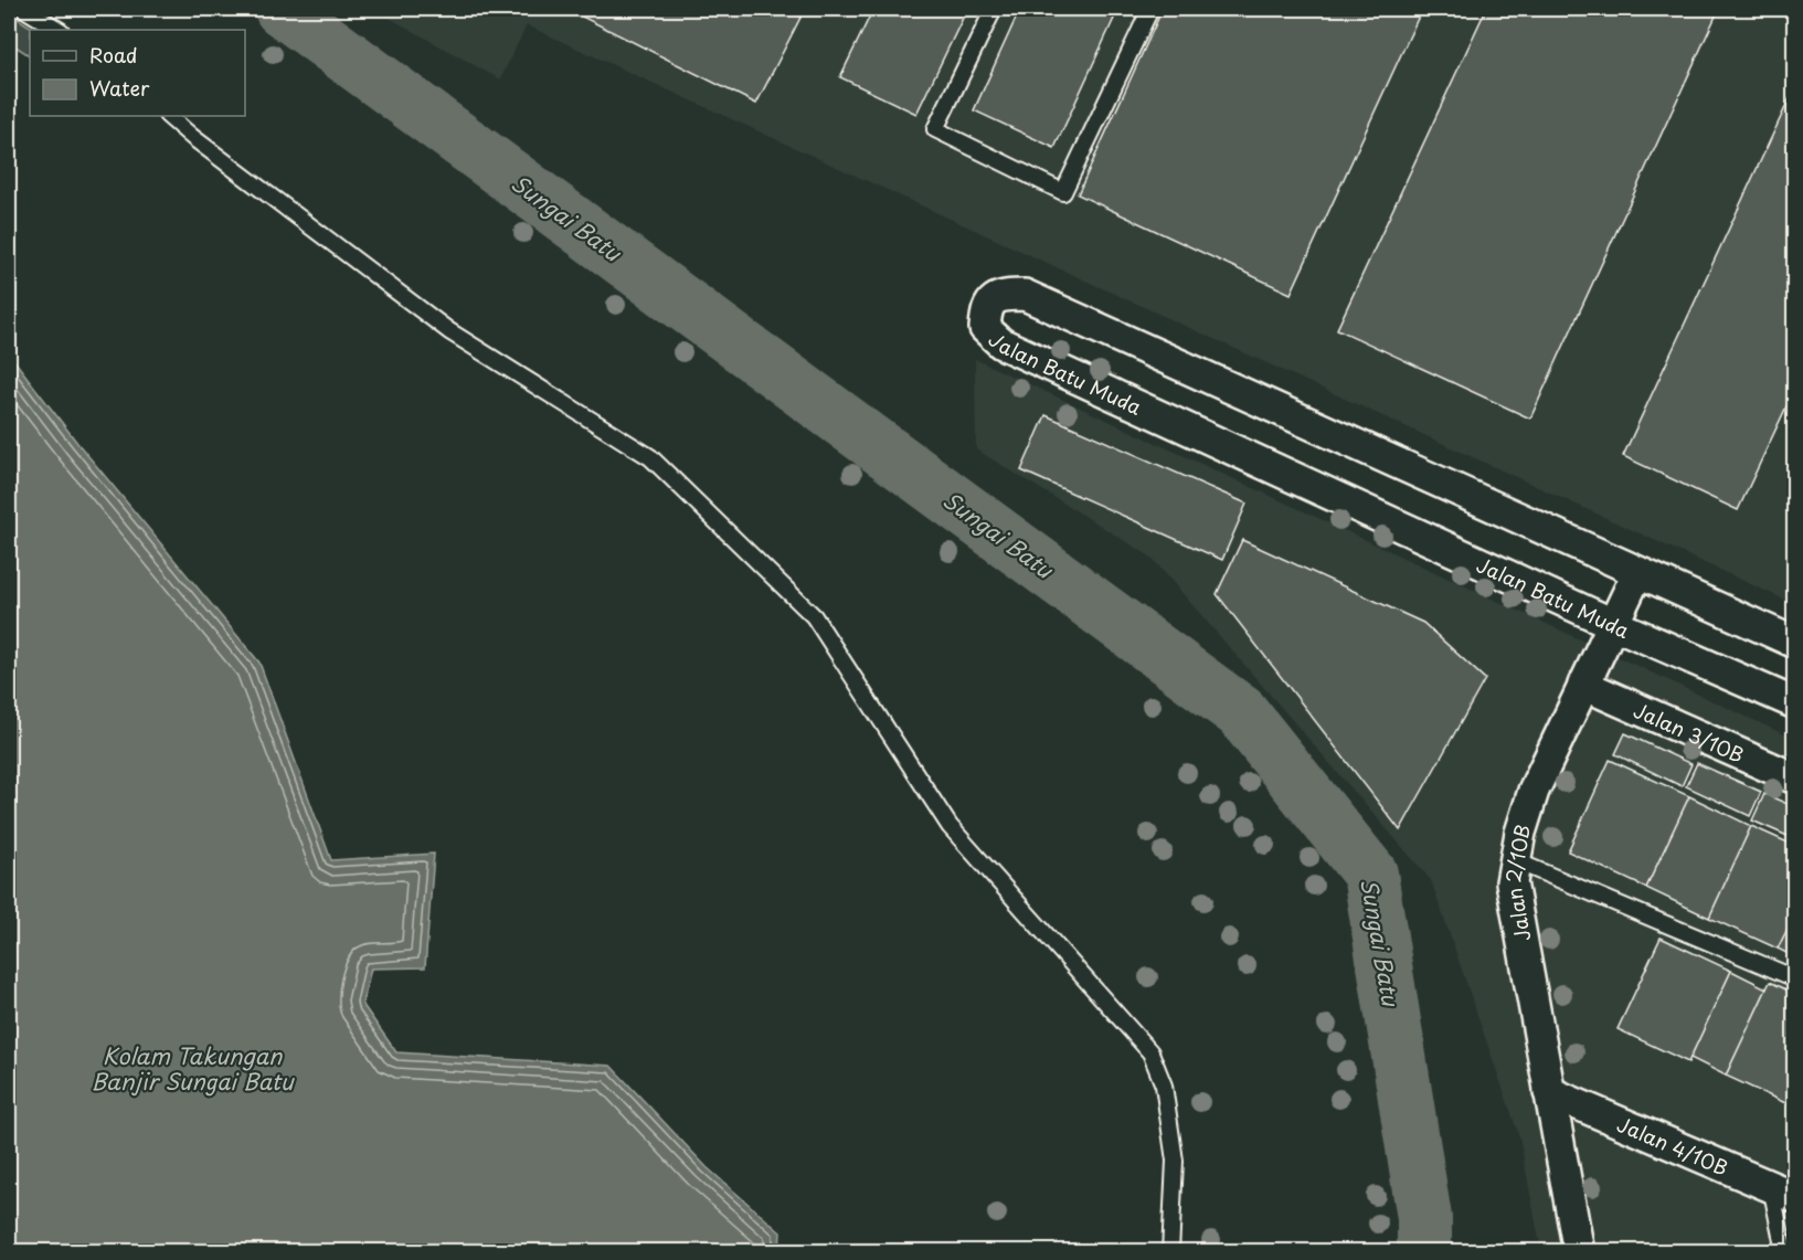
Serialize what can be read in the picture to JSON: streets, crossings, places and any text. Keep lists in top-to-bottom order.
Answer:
{
  "streets": {
    "street": [
      "Jalan Batu Muda",
      "Jalan 3/10B",
      "Jalan 2/10B",
      "Jalan 4/10B"
    ]
  },
  "crossings": [
    ["Jalan Batu Muda", "Jalan 2/10B"],
    ["Jalan 3/10B", "Jalan 2/10B"],
    ["Jalan 2/10B", "Jalan 4/10B"]
  ],
  "water": ["Sungai Batu", "Kolam Takungan Banjir Sungai Batu"],
  "legend": ["Road", "Water"]
}
